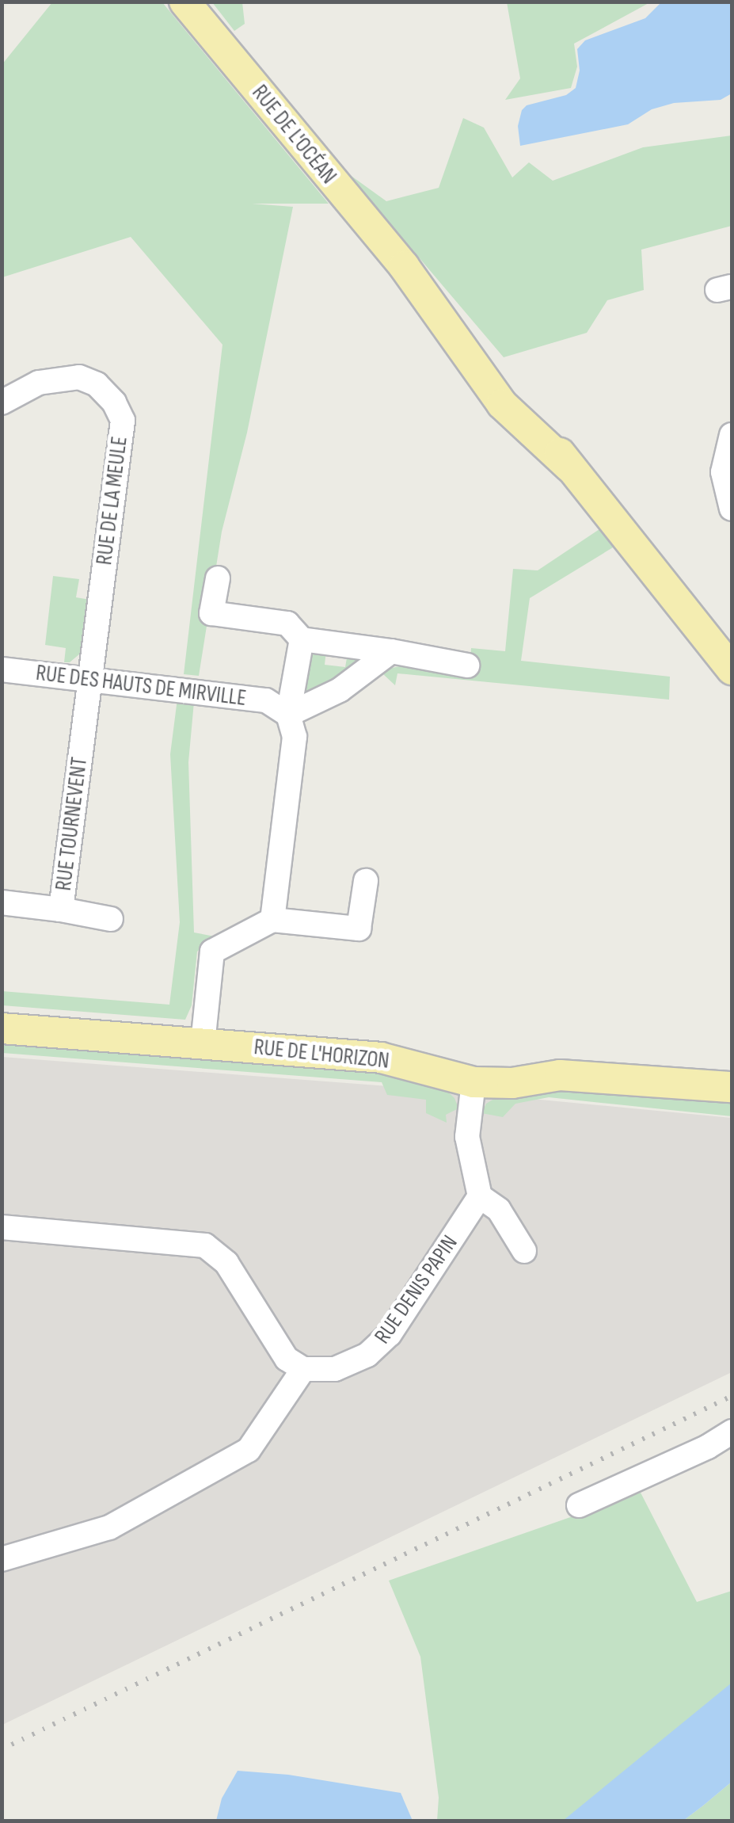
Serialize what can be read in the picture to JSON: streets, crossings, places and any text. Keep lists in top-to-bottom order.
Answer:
{
  "streets": {
    "main road": ["RUE DE L'OCÉAN", "RUE DE L'HORIZON"],
    "street": [
      "RUE DE LA MEULE",
      "RUE DES HAUTS DE MIRVILLE",
      "RUE TOURNEVENT",
      "RUE DENIS PAPIN"
    ]
  },
  "crossings": [
    ["RUE DE LA MEULE", "RUE DES HAUTS DE MIRVILLE"],
    ["RUE DE LA MEULE", "RUE TOURNEVENT"],
    ["RUE DES HAUTS DE MIRVILLE", "RUE TOURNEVENT"]
  ]
}
